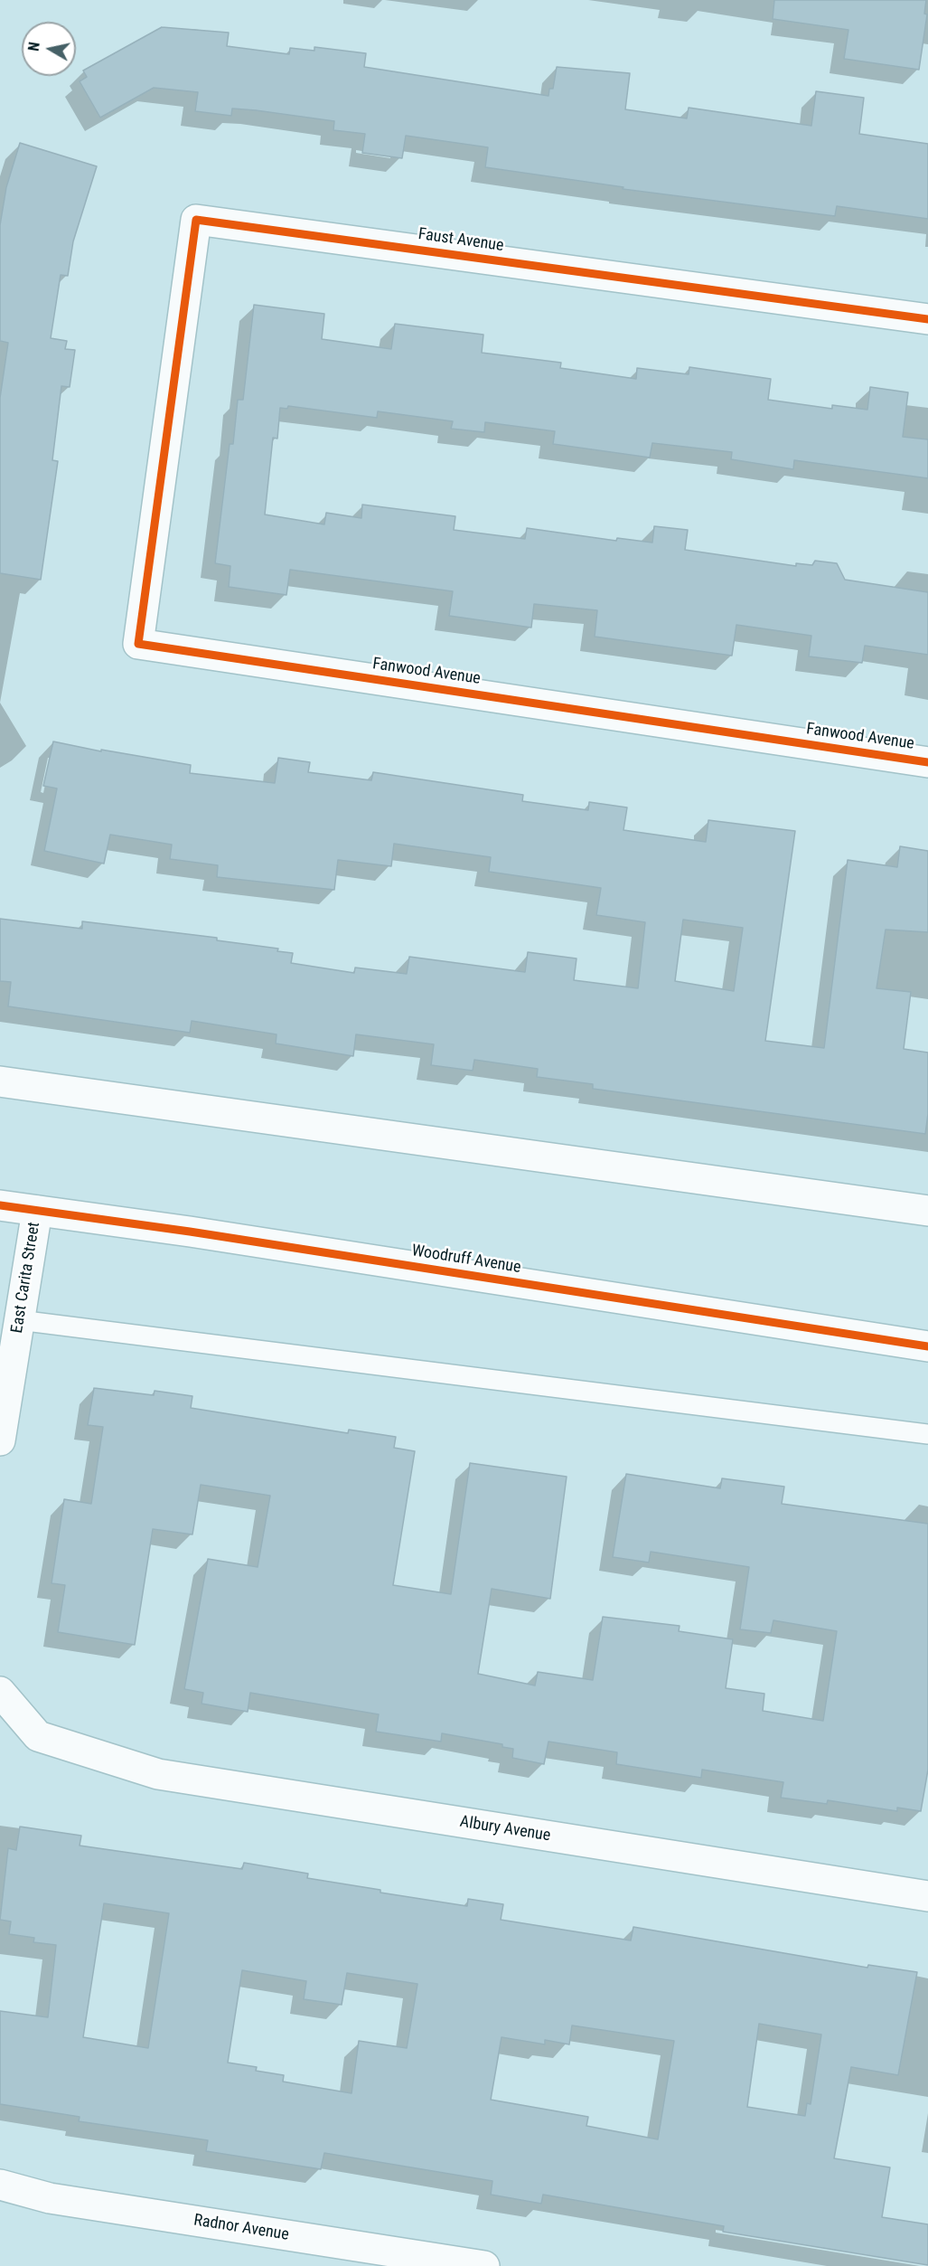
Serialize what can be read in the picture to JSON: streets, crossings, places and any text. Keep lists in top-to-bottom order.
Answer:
{
  "streets": {
    "street": [
      "Faust Avenue",
      "Fanwood Avenue",
      "Woodruff Avenue",
      "East Carita Street",
      "Albury Avenue",
      "Radnor Avenue"
    ]
  },
  "crossings": [
    ["Faust Avenue", "Fanwood Avenue"],
    ["Woodruff Avenue", "East Carita Street"]
  ],
  "north": "left"
}
